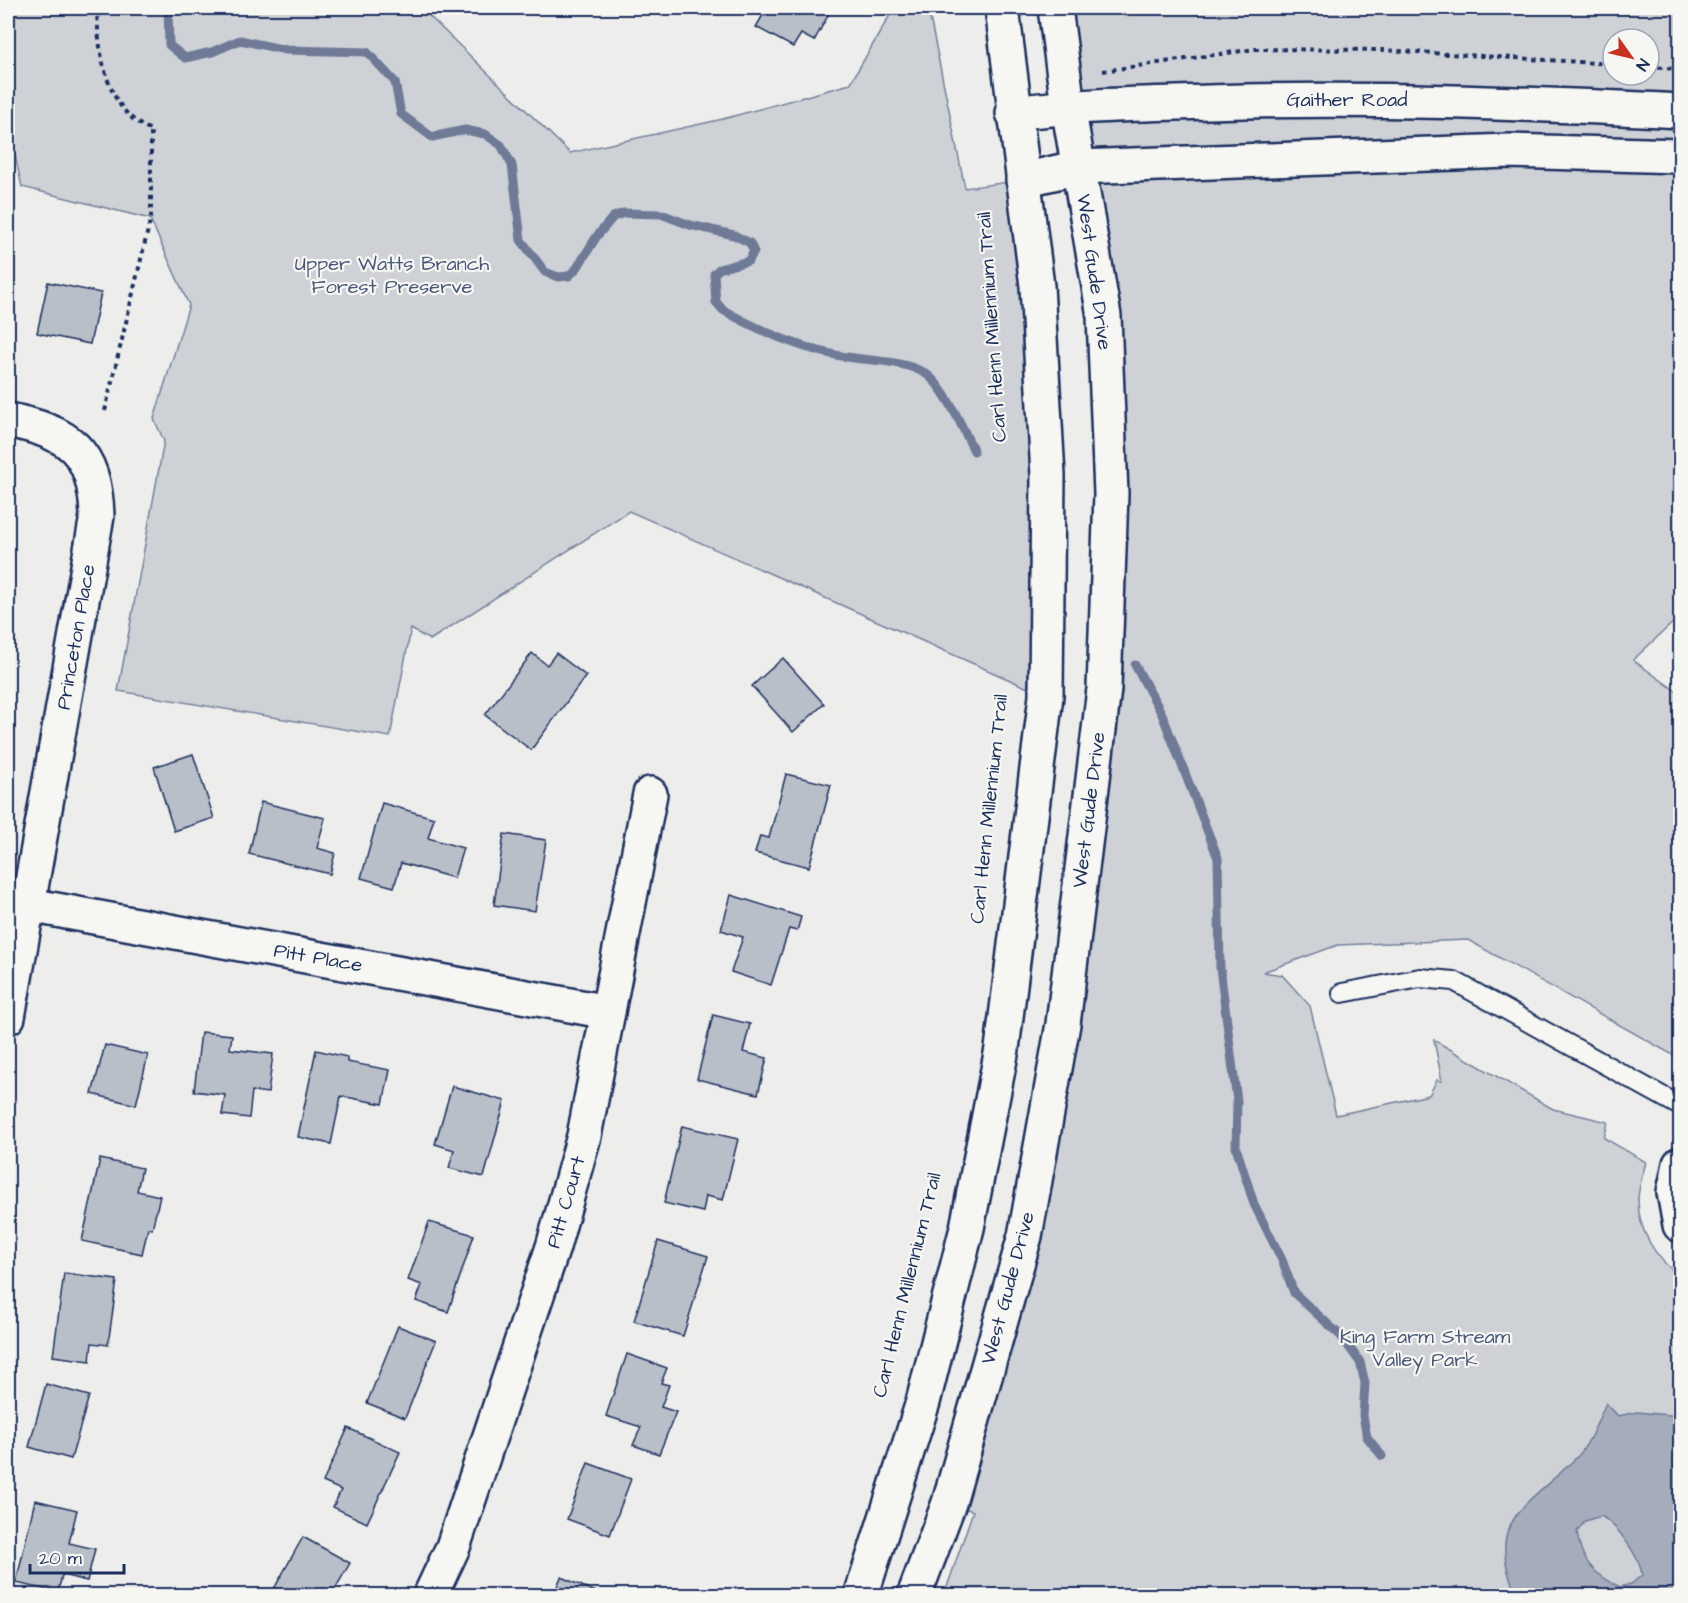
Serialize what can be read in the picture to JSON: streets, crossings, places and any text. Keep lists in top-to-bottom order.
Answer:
{
  "streets": {
    "main road": [
      "Gaither Road",
      "West Gude Drive",
      "Princeton Place",
      "Pitt Place",
      "Pitt Court"
    ]
  },
  "crossings": [
    ["Gaither Road", "West Gude Drive"],
    ["Princeton Place", "Pitt Place"],
    ["Pitt Place", "Pitt Court"]
  ],
  "parks": ["Upper Watts Branch Forest Preserve", "King Farm Stream Valley Park"],
  "scale_bar": "20 m",
  "north": "bottom right"
}
